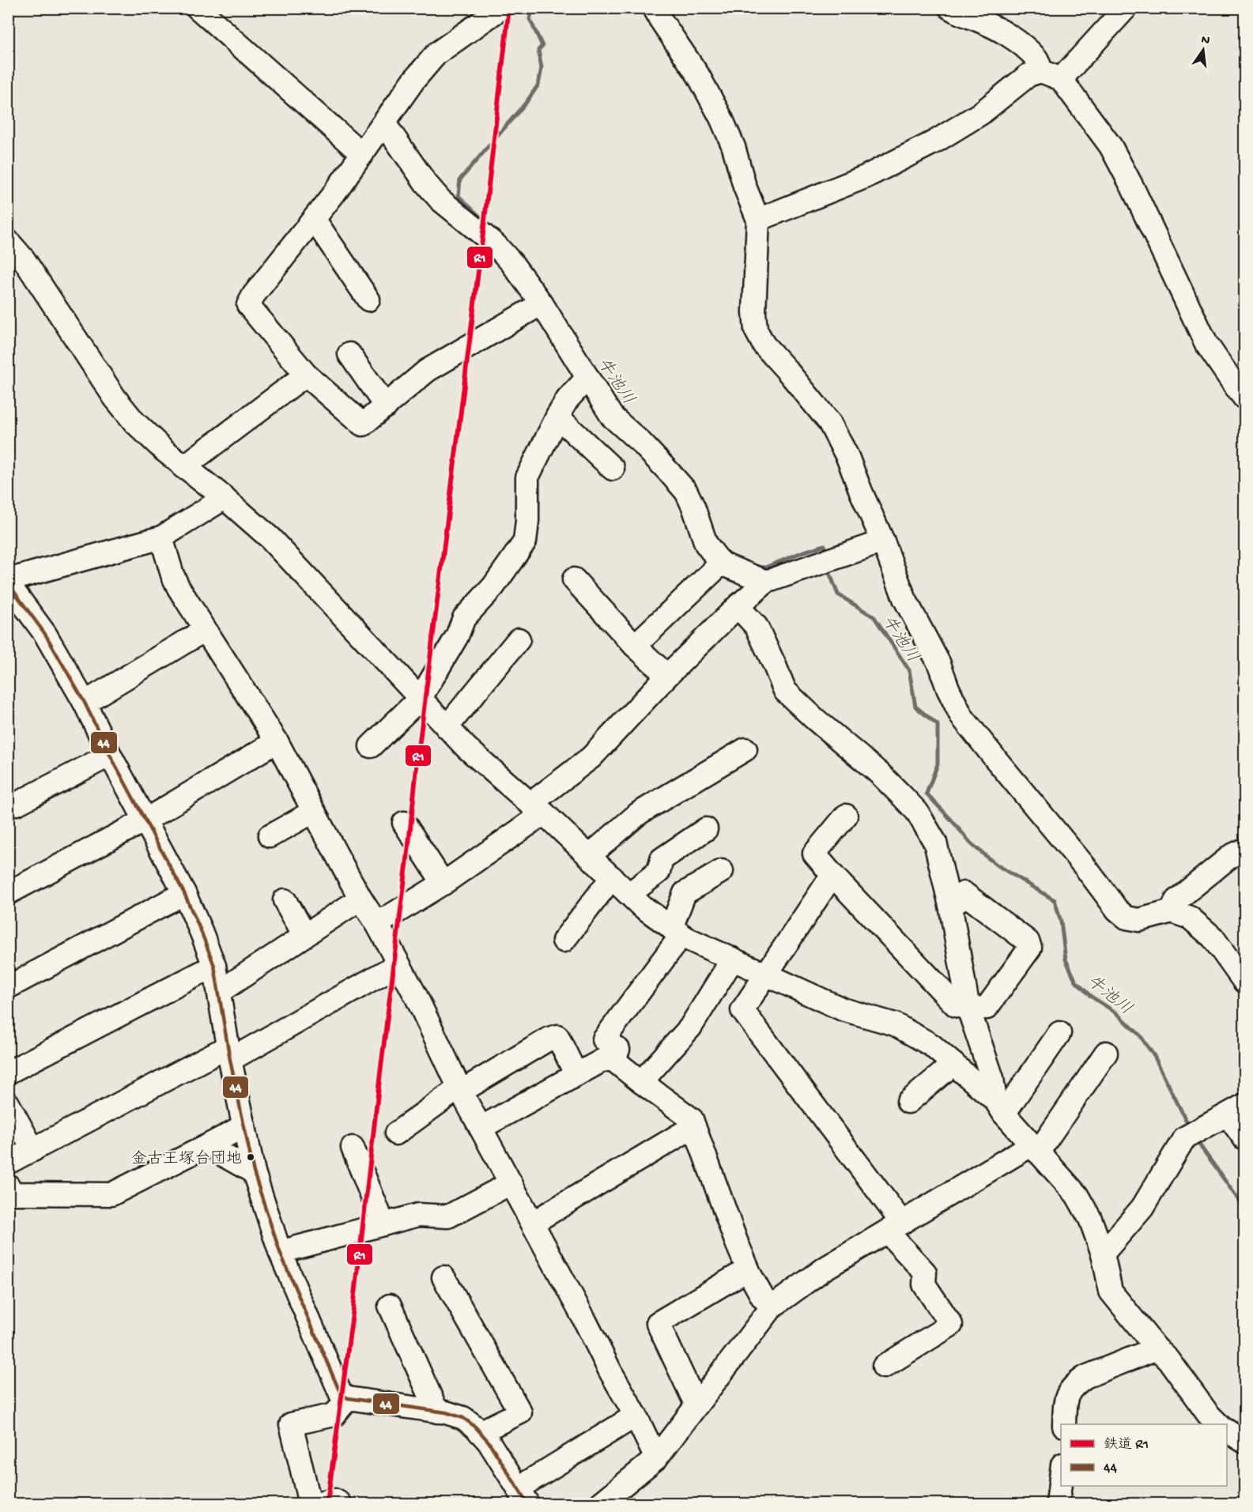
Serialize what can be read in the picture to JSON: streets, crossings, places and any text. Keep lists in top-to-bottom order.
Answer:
{
  "water": ["牛池川"],
  "places": ["金古王塚台団地"],
  "lines": ["rail line R1", "transit line 44"],
  "legend": ["鉄道 R1", "44"],
  "north": "top"
}
